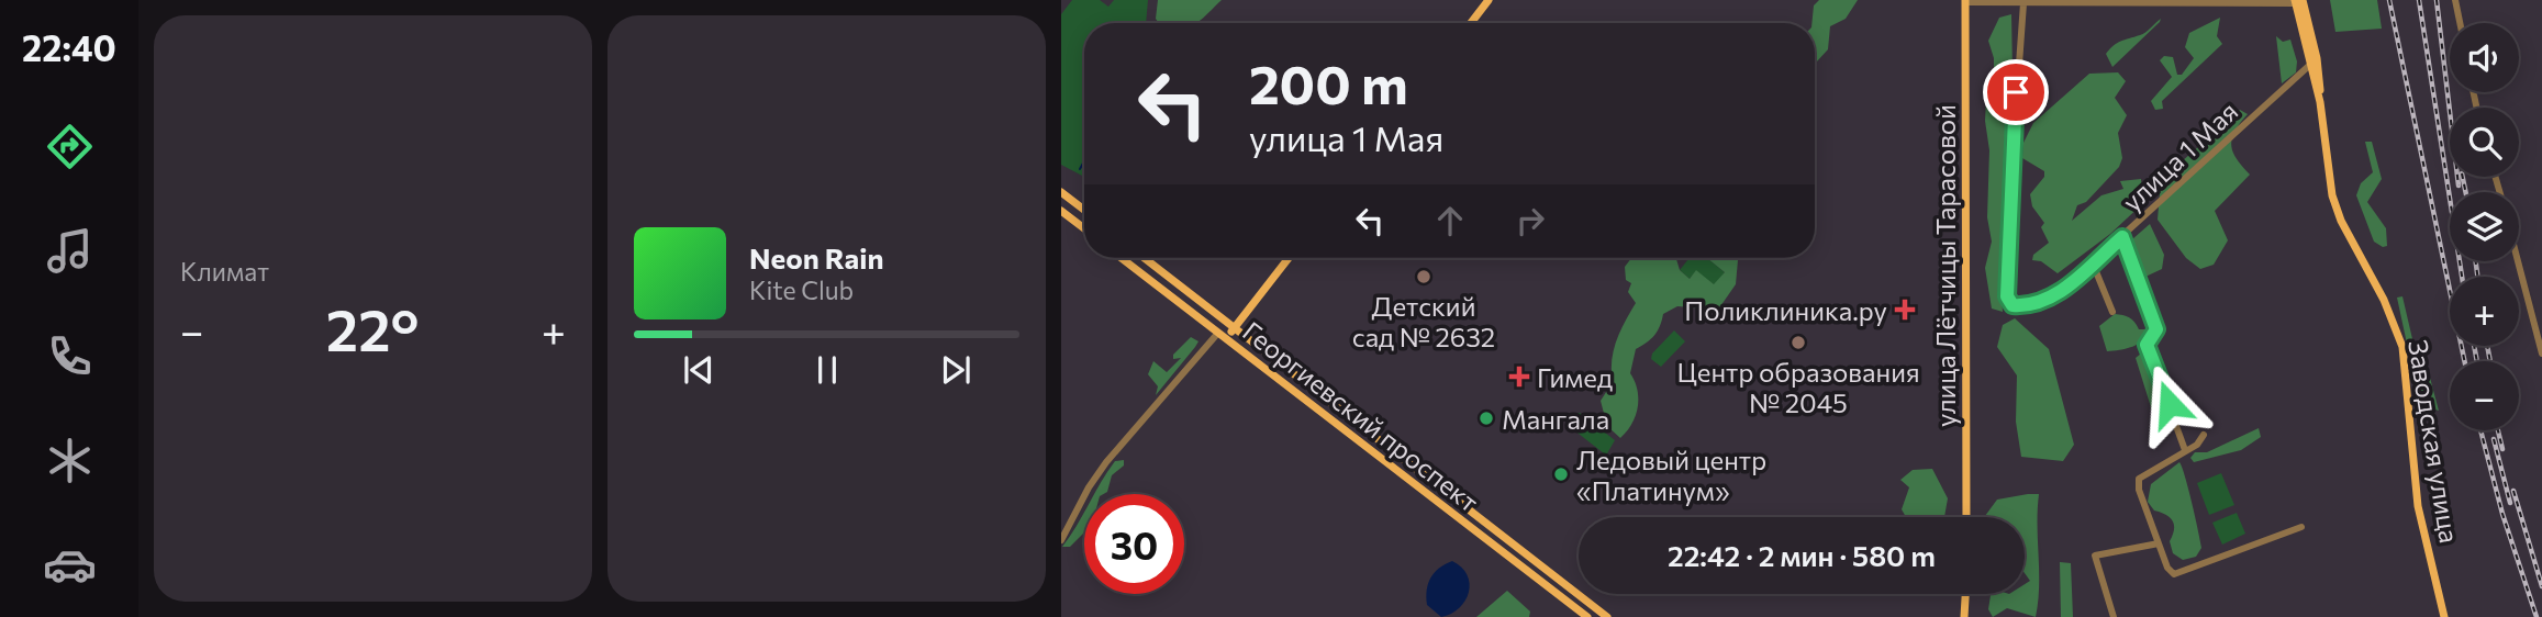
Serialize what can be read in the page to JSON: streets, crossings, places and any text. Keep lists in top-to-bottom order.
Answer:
{
  "streets": {
    "main road": ["улица Лётчицы Тарасовой", "Георгиевский проспект", "Заводская улица"],
    "street": ["улица 1 Мая"]
  },
  "crossings": [
    ["улица 1 Мая", "Заводская улица"]
  ],
  "places": {
    "other": [
      "Детский сад № 2632",
      "Центр образования № 2045",
      "Мангала",
      "Ледовый центр «Платинум»"
    ],
    "health": ["Поликлиника.ру", "Гимед"]
  },
  "page": {
    "tabs": "22:40",
    "tile": "Климат",
    "map_buttons": ["+", "−"],
    "turn": ["200 m", "улица 1 Мая"],
    "song": ["Neon Rain", "Kite Club"],
    "heat": ["−", "22°", "+"],
    "limit": "30",
    "trip": "22:42 · 2 мин · 580 m"
  }
}
